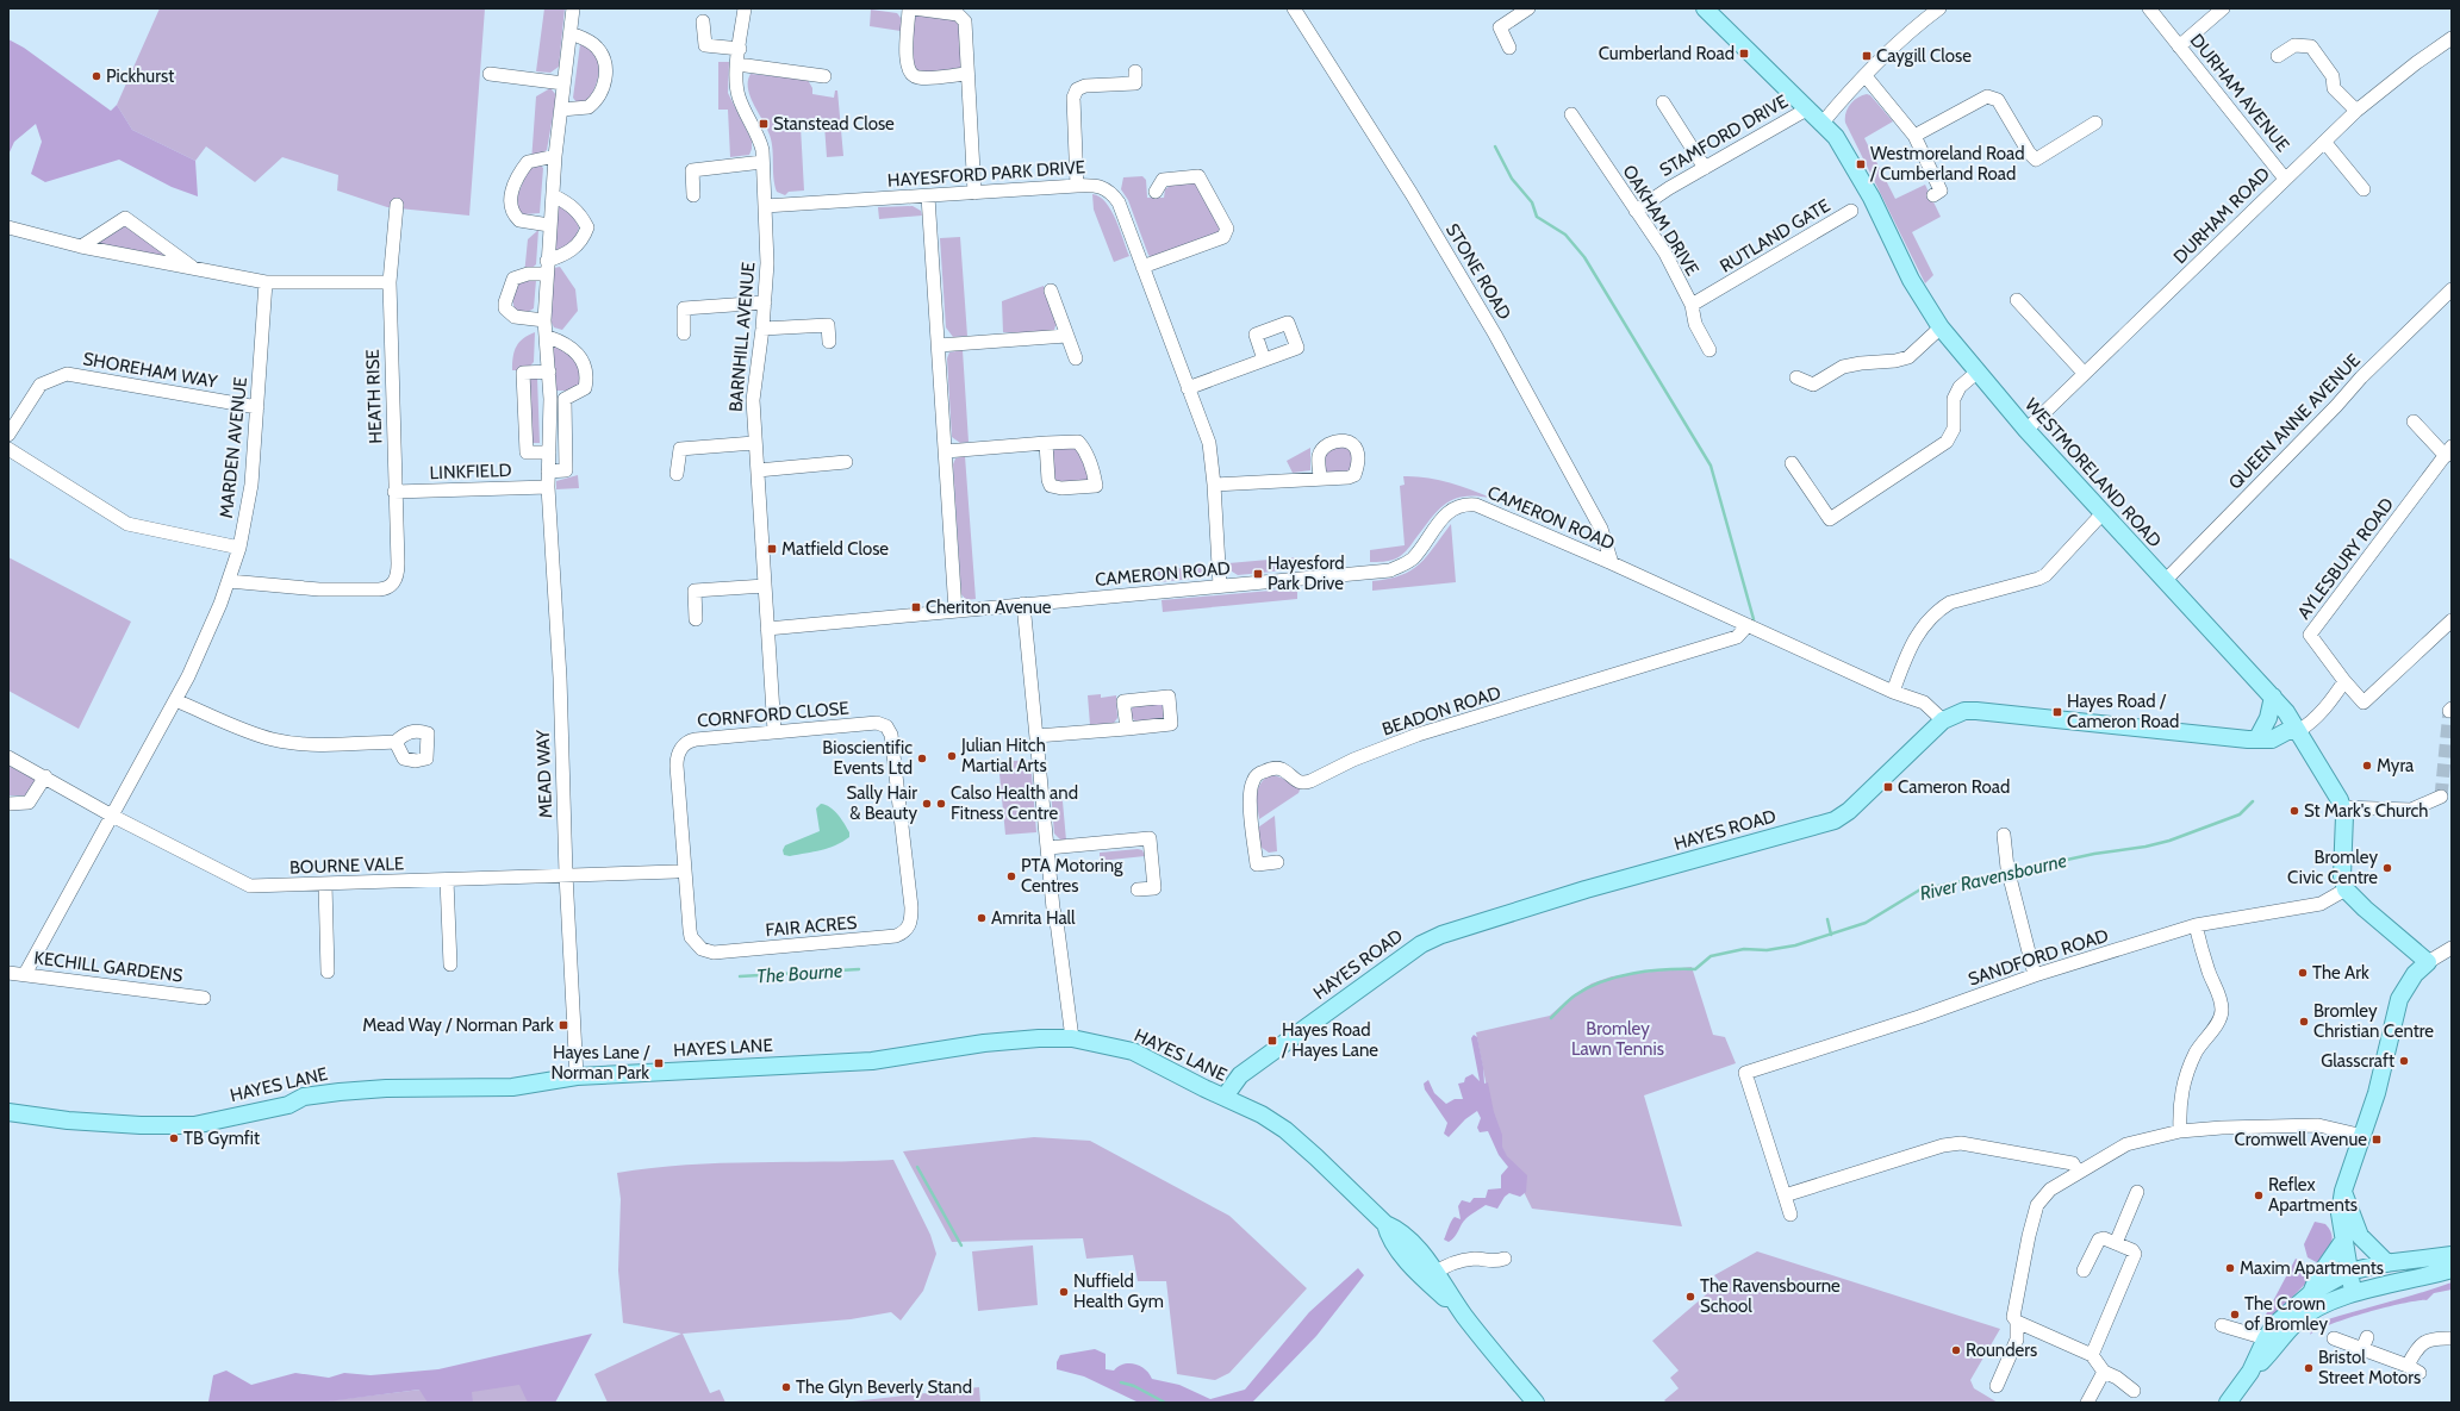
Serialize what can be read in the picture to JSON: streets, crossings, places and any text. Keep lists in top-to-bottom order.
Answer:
{
  "streets": {
    "main road": ["WESTMORELAND ROAD", "HAYES ROAD", "HAYES LANE"],
    "street": [
      "DURHAM AVENUE",
      "STAMFORD DRIVE",
      "HAYESFORD PARK DRIVE",
      "DURHAM ROAD",
      "OAKHAM DRIVE",
      "RUTLAND GATE",
      "STONE ROAD",
      "BARNHILL AVENUE",
      "SHOREHAM WAY",
      "HEATH RISE",
      "QUEEN ANNE AVENUE",
      "MARDEN AVENUE",
      "LINKFIELD",
      "CAMERON ROAD",
      "AYLESBURY ROAD",
      "BEADON ROAD",
      "CORNFORD CLOSE",
      "MEAD WAY",
      "BOURNE VALE",
      "FAIR ACRES",
      "SANDFORD ROAD",
      "KECHILL GARDENS"
    ]
  },
  "crossings": [
    ["DURHAM AVENUE", "DURHAM ROAD"],
    ["STAMFORD DRIVE", "OAKHAM DRIVE"],
    ["STAMFORD DRIVE", "WESTMORELAND ROAD"],
    ["HAYESFORD PARK DRIVE", "BARNHILL AVENUE"],
    ["HAYESFORD PARK DRIVE", "CAMERON ROAD"],
    ["DURHAM ROAD", "WESTMORELAND ROAD"],
    ["OAKHAM DRIVE", "RUTLAND GATE"],
    ["STONE ROAD", "CAMERON ROAD"],
    ["BARNHILL AVENUE", "CAMERON ROAD"],
    ["BARNHILL AVENUE", "CORNFORD CLOSE"],
    ["SHOREHAM WAY", "MARDEN AVENUE"],
    ["HEATH RISE", "MARDEN AVENUE"],
    ["HEATH RISE", "LINKFIELD"],
    ["QUEEN ANNE AVENUE", "WESTMORELAND ROAD"],
    ["MARDEN AVENUE", "BOURNE VALE"],
    ["MARDEN AVENUE", "KECHILL GARDENS"],
    ["LINKFIELD", "MEAD WAY"],
    ["WESTMORELAND ROAD", "HAYES ROAD"],
    ["WESTMORELAND ROAD", "SANDFORD ROAD"],
    ["CAMERON ROAD", "BEADON ROAD"],
    ["CAMERON ROAD", "HAYES ROAD"],
    ["CORNFORD CLOSE", "FAIR ACRES"],
    ["MEAD WAY", "BOURNE VALE"],
    ["MEAD WAY", "HAYES LANE"],
    ["HAYES ROAD", "HAYES LANE"]
  ],
  "water": ["River Ravensbourne", "The Bourne"],
  "parks": ["Bromley Lawn Tennis"],
  "places": {
    "transit": [
      "Cumberland Road",
      "Caygill Close",
      "Stanstead Close",
      "Westmoreland Road / Cumberland Road",
      "Matfield Close",
      "Hayesford Park Drive",
      "Cheriton Avenue",
      "Hayes Road / Cameron Road",
      "Cameron Road",
      "Mead Way / Norman Park",
      "Hayes Road / Hayes Lane",
      "Hayes Lane / Norman Park",
      "Cromwell Avenue"
    ],
    "other": [
      "Pickhurst",
      "Julian Hitch Martial Arts",
      "Bioscientific Events Ltd",
      "Myra",
      "Sally Hair & Beauty",
      "Calso Health and Fitness Centre",
      "St Mark's Church",
      "Bromley Civic Centre",
      "PTA Motoring Centres",
      "Amrita Hall",
      "The Ark",
      "Bromley Christian Centre",
      "Glasscraft",
      "TB Gymfit",
      "Reflex Apartments",
      "Maxim Apartments",
      "Nuffield Health Gym",
      "The Ravensbourne School",
      "The Crown of Bromley",
      "Rounders",
      "Bristol Street Motors",
      "The Glyn Beverly Stand"
    ]
  }
}
